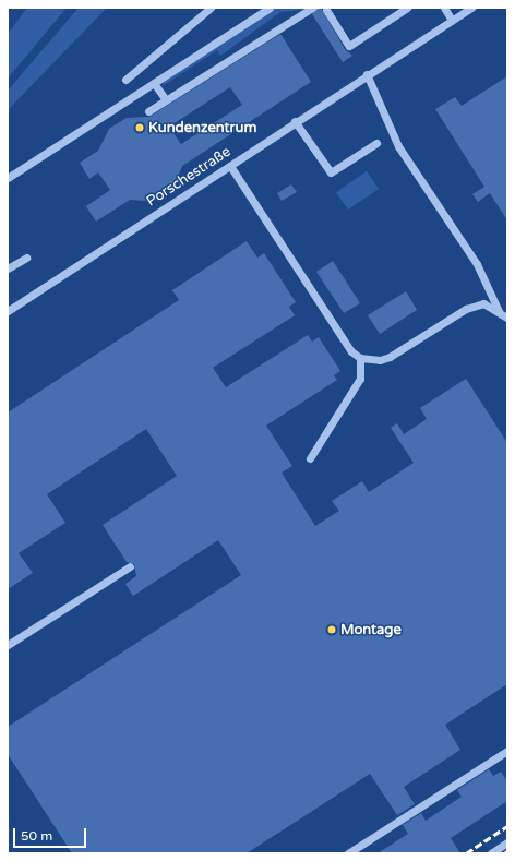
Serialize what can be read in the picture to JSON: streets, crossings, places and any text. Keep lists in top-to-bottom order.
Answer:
{
  "streets": {
    "lane": ["Porschestraße"]
  },
  "places": ["Kundenzentrum", "Montage"],
  "scale_bar": "50 m"
}
